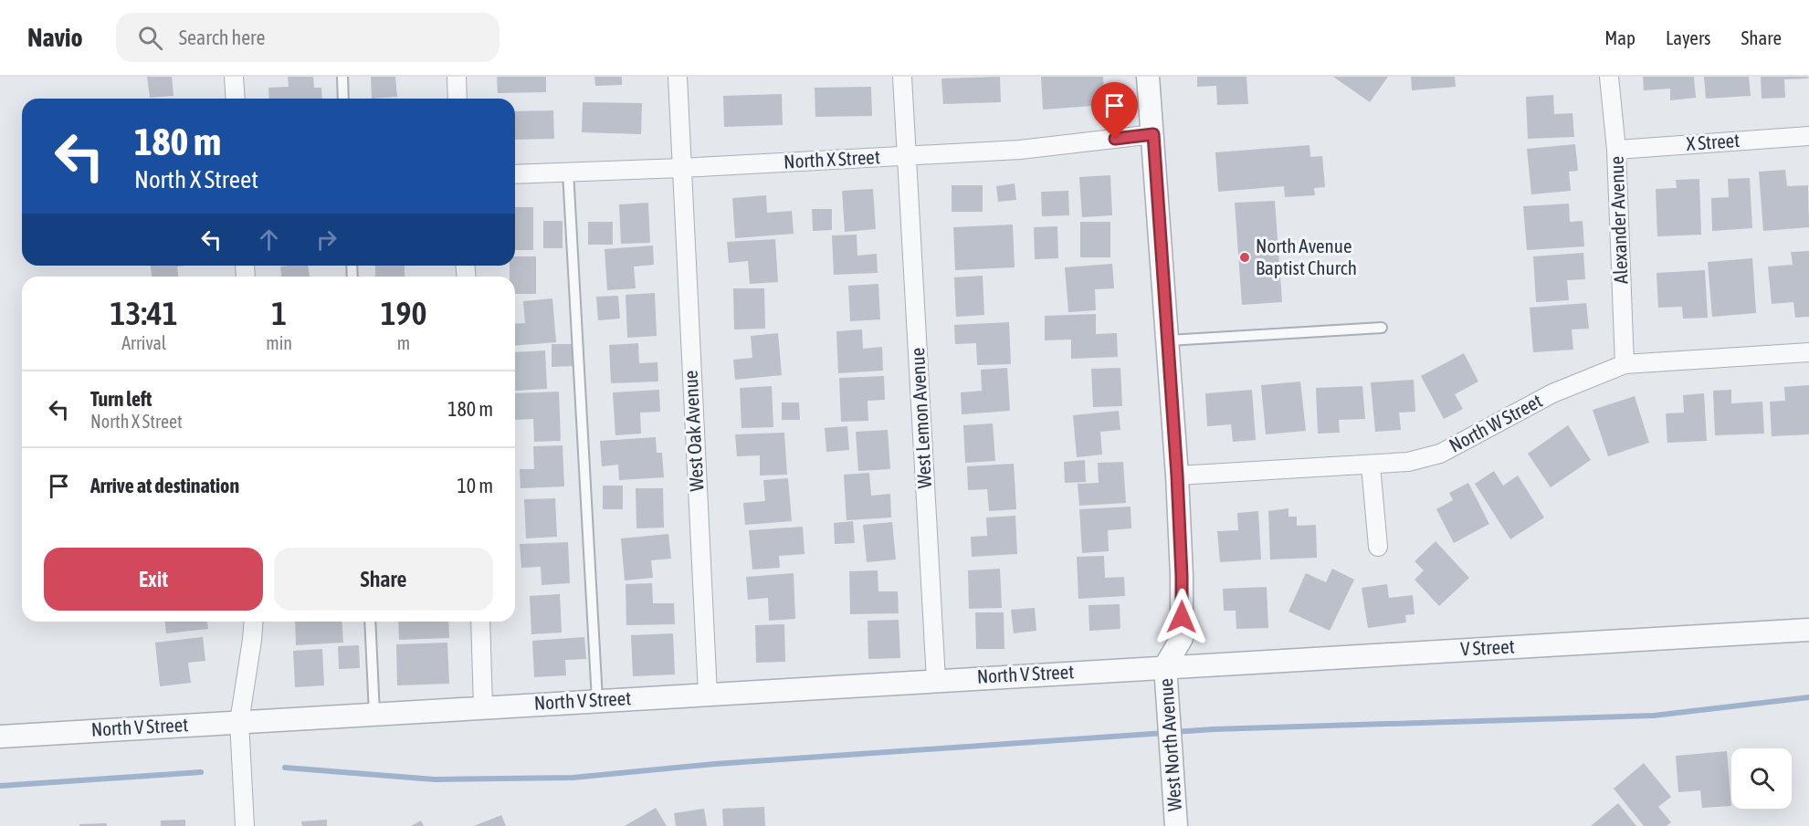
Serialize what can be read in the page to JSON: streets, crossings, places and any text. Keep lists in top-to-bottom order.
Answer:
{
  "streets": {
    "street": [
      "X Street",
      "North X Street",
      "Alexander Avenue",
      "West Lemon Avenue",
      "North W Street",
      "West Oak Avenue",
      "V Street",
      "North V Street",
      "West North Avenue"
    ]
  },
  "crossings": [
    ["X Street", "Alexander Avenue"],
    ["North X Street", "West Lemon Avenue"],
    ["North X Street", "West Oak Avenue"],
    ["North X Street", "West North Avenue"],
    ["Alexander Avenue", "North W Street"],
    ["West Lemon Avenue", "North V Street"],
    ["North W Street", "West North Avenue"],
    ["West Oak Avenue", "North V Street"],
    ["V Street", "North V Street"],
    ["V Street", "West North Avenue"],
    ["North V Street", "West North Avenue"]
  ],
  "places": ["North Avenue Baptist Church"],
  "page": {
    "header": "Navio",
    "search": "Search here",
    "nav": ["Map", "Layers", "Share"],
    "turn": ["180 m", "North X Street"],
    "eta": [
      "13:41",
      "Arrival",
      "1",
      "min",
      "190",
      "m"
    ],
    "list": [
      {
        "name": "Turn left",
        "note": "North X Street",
        "value": "180 m"
      },
      {
        "name": "Arrive at destination",
        "value": "10 m"
      }
    ],
    "buttons": ["Exit", "Share"]
  }
}
